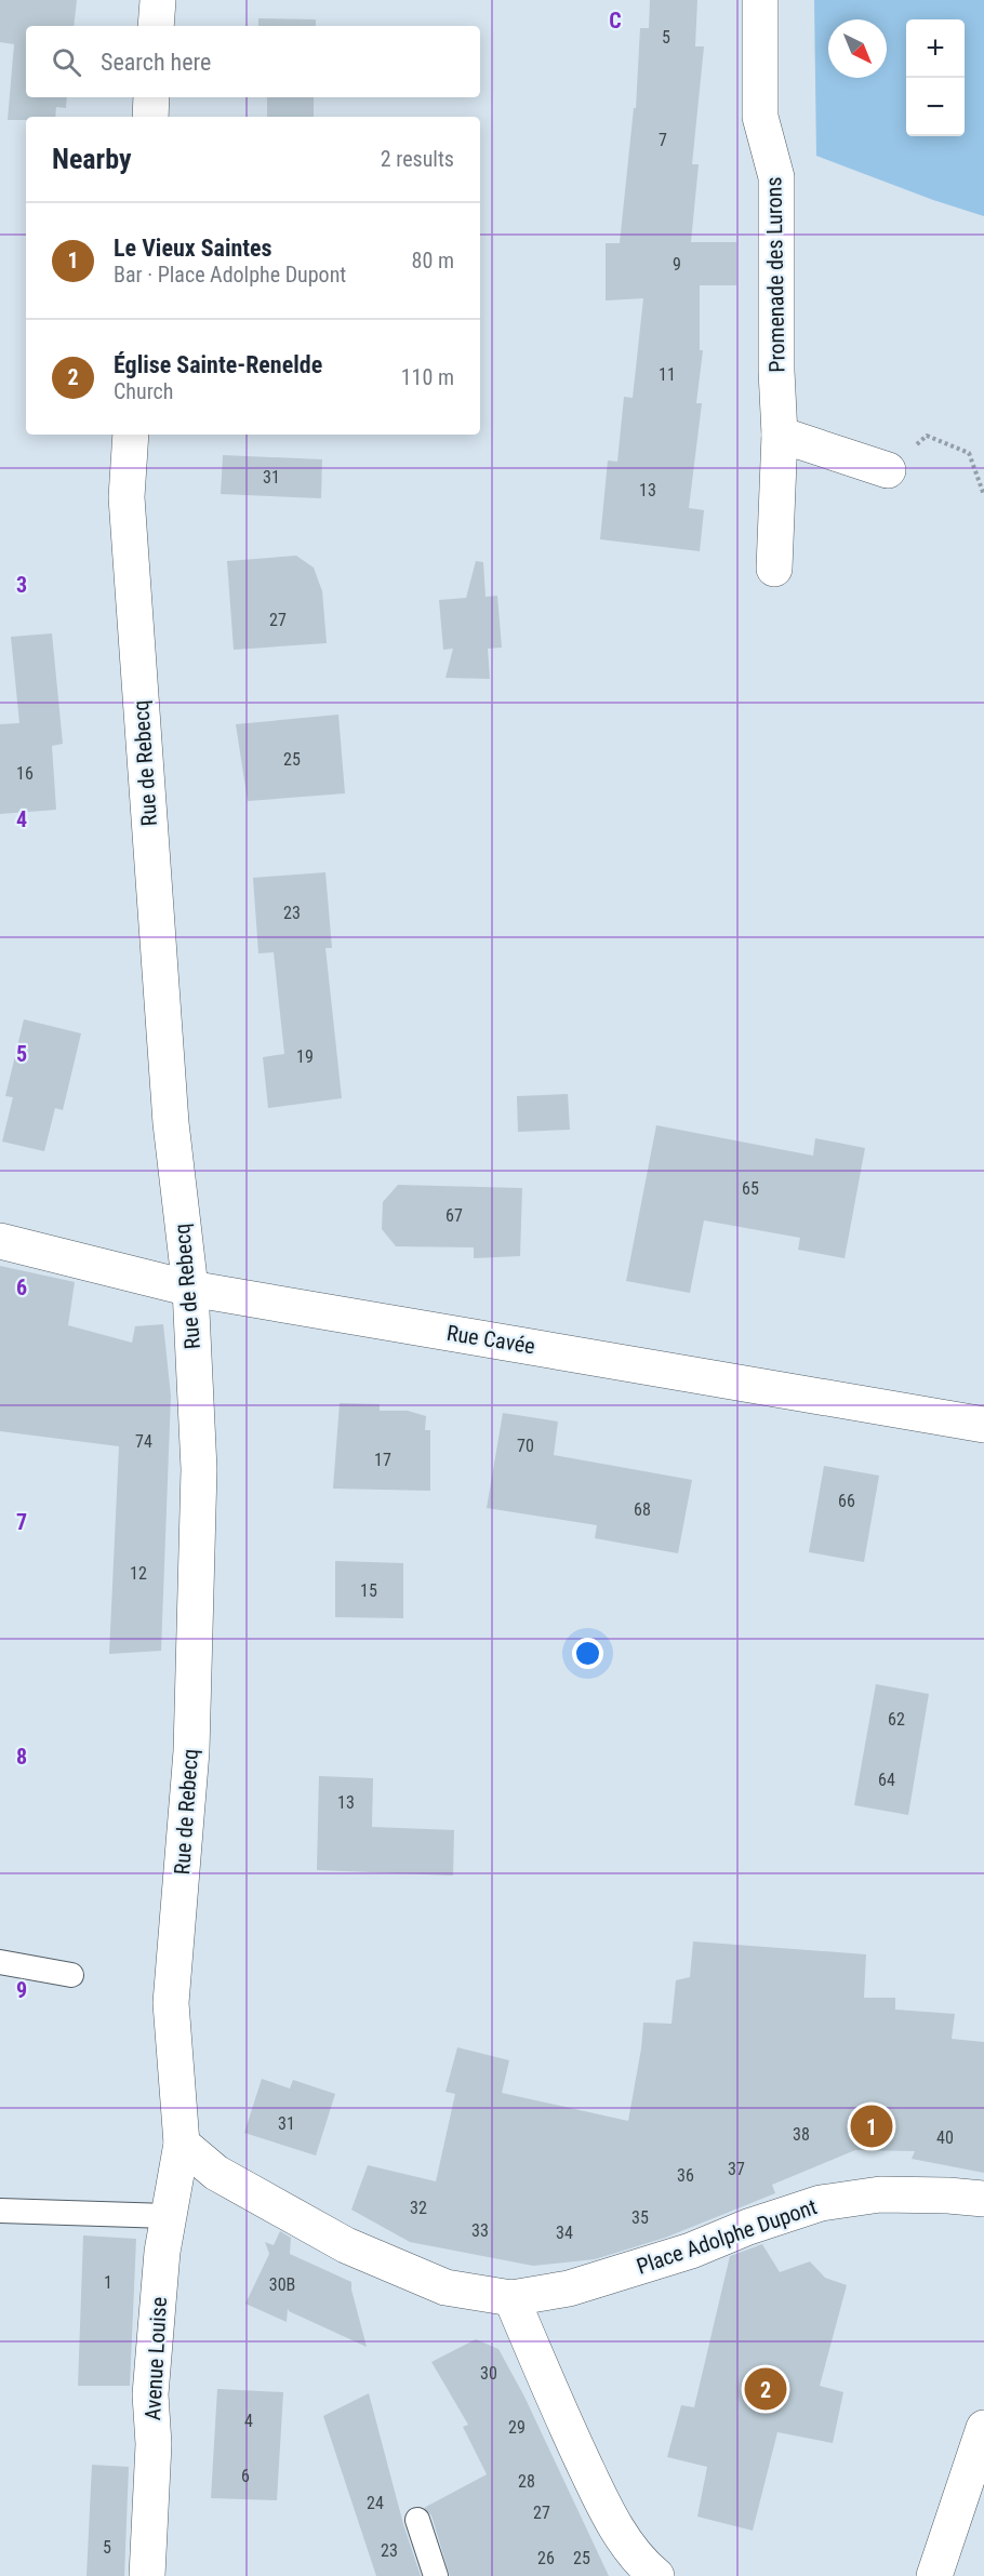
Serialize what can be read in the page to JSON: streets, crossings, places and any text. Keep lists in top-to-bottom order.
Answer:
{
  "streets": {
    "street": [
      "Promenade des Lurons",
      "Rue de Rebecq",
      "Rue Cavée",
      "Place Adolphe Dupont",
      "Avenue Louise"
    ]
  },
  "crossings": [
    ["Rue de Rebecq", "Rue Cavée"],
    ["Rue de Rebecq", "Place Adolphe Dupont"],
    ["Rue de Rebecq", "Avenue Louise"],
    ["Place Adolphe Dupont", "Avenue Louise"]
  ],
  "house_numbers": [
    "5",
    "7",
    "9",
    "11",
    "31",
    "13",
    "27",
    "25",
    "16",
    "23",
    "19",
    "65",
    "67",
    "74",
    "70",
    "17",
    "66",
    "68",
    "12",
    "15",
    "62",
    "64",
    "13",
    "31",
    "38",
    "40",
    "37",
    "36",
    "32",
    "35",
    "33",
    "34",
    "1",
    "30B",
    "30",
    "4",
    "29",
    "6",
    "28",
    "24",
    "27",
    "5",
    "23",
    "26",
    "25"
  ],
  "north": "bottom right",
  "page": {
    "map_buttons": ["+", "−"],
    "search": "Search here",
    "heading": ["Nearby", "2 results"],
    "list": [
      {
        "mark": "1",
        "name": "Le Vieux Saintes",
        "note": "Bar · Place Adolphe Dupont",
        "value": "80 m"
      },
      {
        "mark": "2",
        "name": "Église Sainte-Renelde",
        "note": "Church",
        "value": "110 m"
      }
    ],
    "pins": ["1", "2"]
  },
  "grid": {
    "columns": ["C"],
    "rows": [
      "3",
      "4",
      "5",
      "6",
      "7",
      "8",
      "9"
    ]
  }
}
